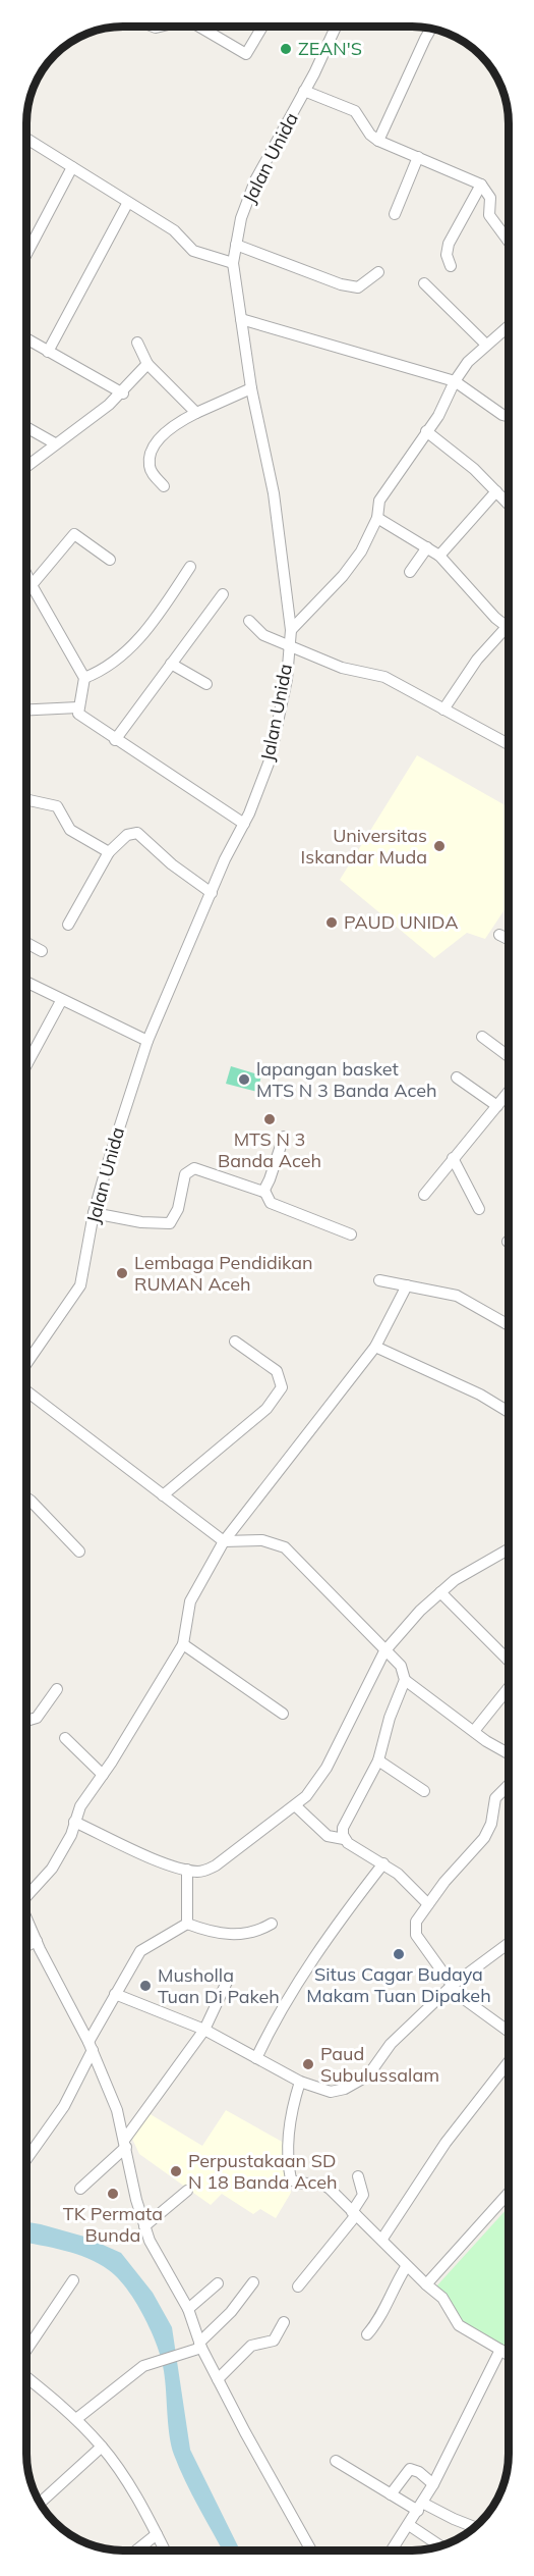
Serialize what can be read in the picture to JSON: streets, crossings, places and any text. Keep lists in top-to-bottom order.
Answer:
{
  "streets": {
    "street": ["Jalan Unida"]
  },
  "places": [
    "ZEAN'S",
    "Universitas Iskandar Muda",
    "PAUD UNIDA",
    "lapangan basket MTS N 3 Banda Aceh",
    "MTS N 3 Banda Aceh",
    "Lembaga Pendidikan RUMAN Aceh",
    "Situs Cagar Budaya Makam Tuan Dipakeh",
    "Musholla Tuan Di Pakeh",
    "Paud Subulussalam",
    "Perpustakaan SD N 18 Banda Aceh",
    "TK Permata Bunda"
  ]
}
